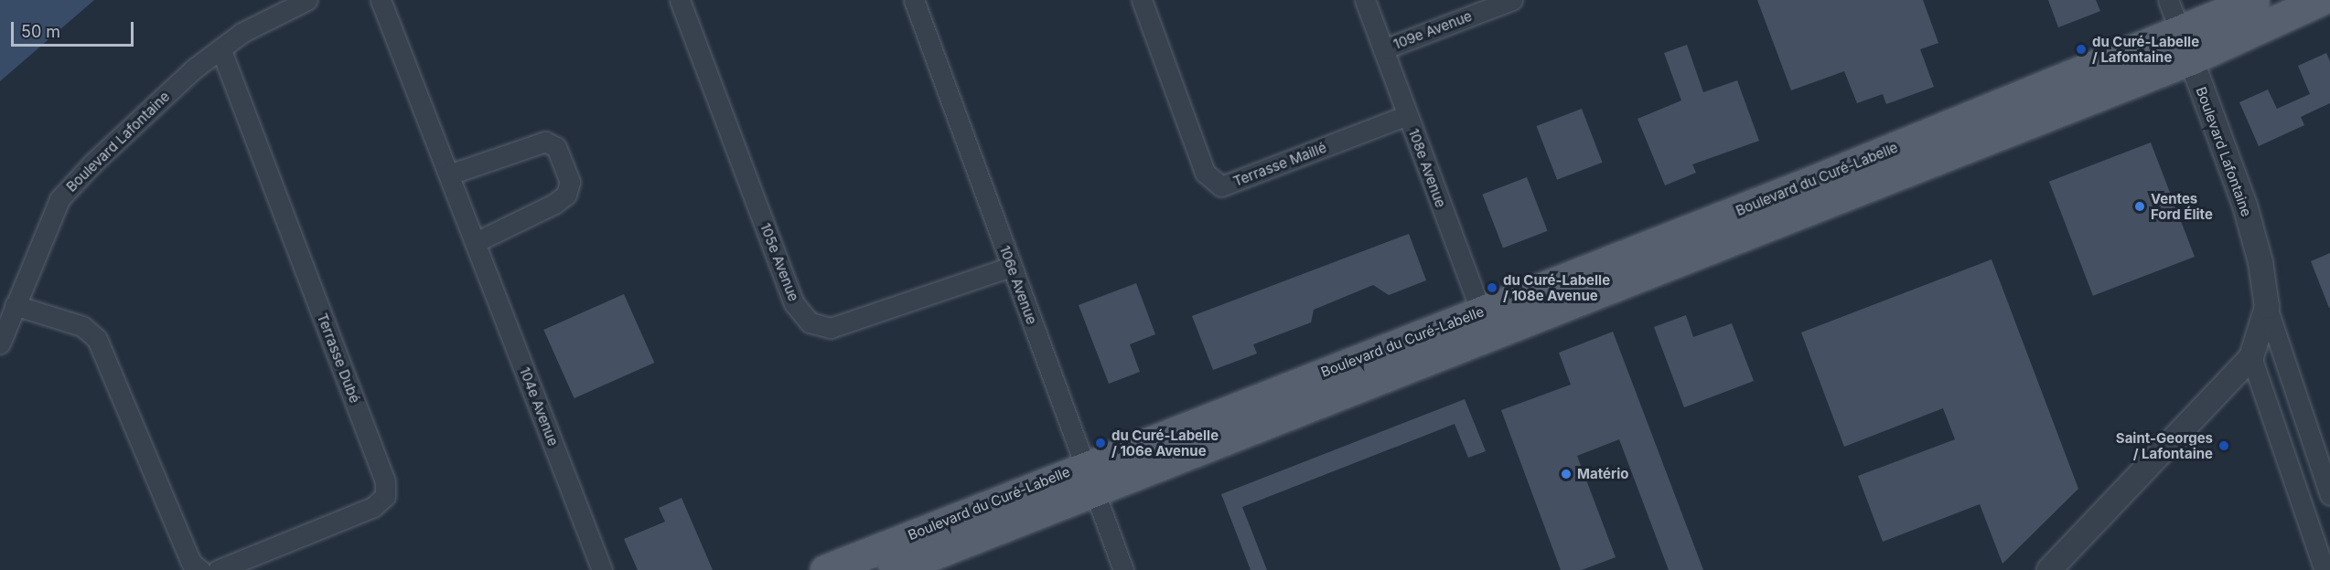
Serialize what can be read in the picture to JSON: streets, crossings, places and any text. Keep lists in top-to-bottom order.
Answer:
{
  "streets": {
    "main road": ["Boulevard du Curé-Labelle"],
    "street": [
      "109e Avenue",
      "Boulevard Lafontaine",
      "Terrasse Maillé",
      "108e Avenue",
      "105e Avenue",
      "106e Avenue",
      "Terrasse Dubé",
      "104e Avenue"
    ]
  },
  "crossings": [
    ["109e Avenue", "108e Avenue"],
    ["Boulevard Lafontaine", "Boulevard du Curé-Labelle"],
    ["Boulevard Lafontaine", "Terrasse Dubé"],
    ["Terrasse Maillé", "108e Avenue"],
    ["108e Avenue", "Boulevard du Curé-Labelle"],
    ["Boulevard du Curé-Labelle", "106e Avenue"],
    ["105e Avenue", "106e Avenue"]
  ],
  "places": [
    "du Curé-Labelle / Lafontaine",
    "Ventes Ford Élite",
    "du Curé-Labelle / 108e Avenue",
    "du Curé-Labelle / 106e Avenue",
    "Saint-Georges / Lafontaine",
    "Matério"
  ],
  "scale_bar": "50 m"
}
